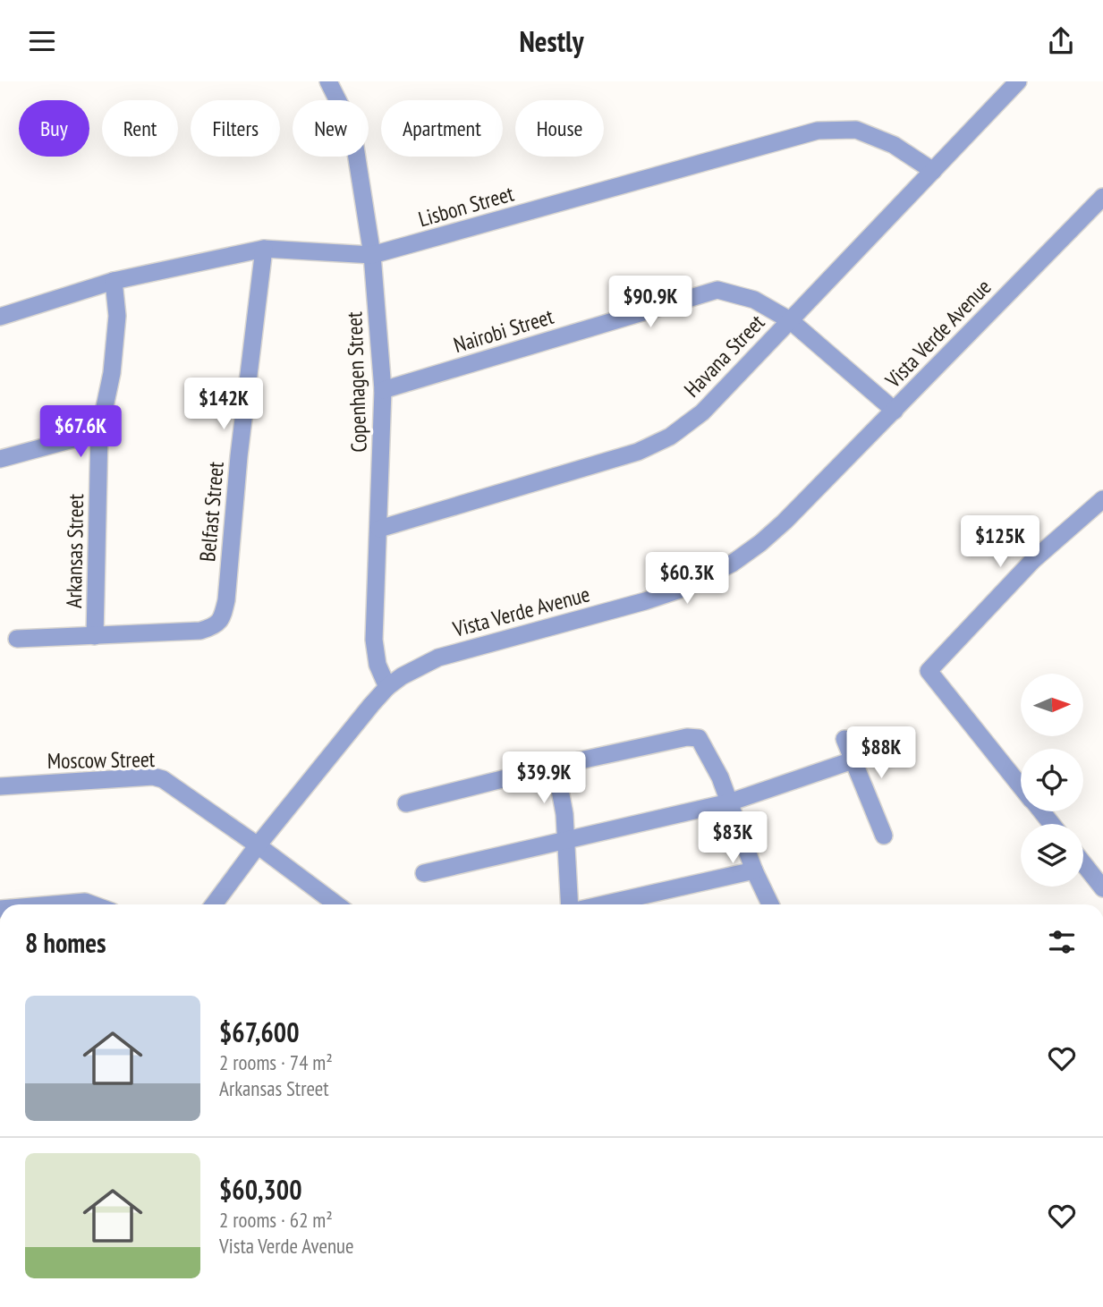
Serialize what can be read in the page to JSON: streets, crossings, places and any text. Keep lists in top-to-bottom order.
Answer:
{
  "streets": {
    "street": [
      "Lisbon Street",
      "Nairobi Street",
      "Vista Verde Avenue",
      "Havana Street",
      "Copenhagen Street",
      "Belfast Street",
      "Arkansas Street",
      "Moscow Street"
    ]
  },
  "crossings": [
    ["Lisbon Street", "Havana Street"],
    ["Lisbon Street", "Copenhagen Street"],
    ["Lisbon Street", "Belfast Street"],
    ["Lisbon Street", "Arkansas Street"],
    ["Nairobi Street", "Vista Verde Avenue"],
    ["Nairobi Street", "Havana Street"],
    ["Nairobi Street", "Copenhagen Street"],
    ["Vista Verde Avenue", "Copenhagen Street"],
    ["Vista Verde Avenue", "Moscow Street"],
    ["Havana Street", "Copenhagen Street"],
    ["Belfast Street", "Arkansas Street"]
  ],
  "north": "right",
  "page": {
    "header": "Nestly",
    "chip": [
      "Buy",
      "Rent",
      "Filters",
      "New",
      "Apartment",
      "House"
    ],
    "price": [
      "$90.9K",
      "$142K",
      "$67.6K",
      "$125K",
      "$60.3K",
      "$88K",
      "$39.9K",
      "$83K"
    ],
    "heading": "8 homes",
    "list": [
      {
        "name": "$67,600",
        "note": "2 rooms · 74 m² · Arkansas Street"
      },
      {
        "name": "$60,300",
        "note": "2 rooms · 62 m² · Vista Verde Avenue"
      }
    ]
  }
}
